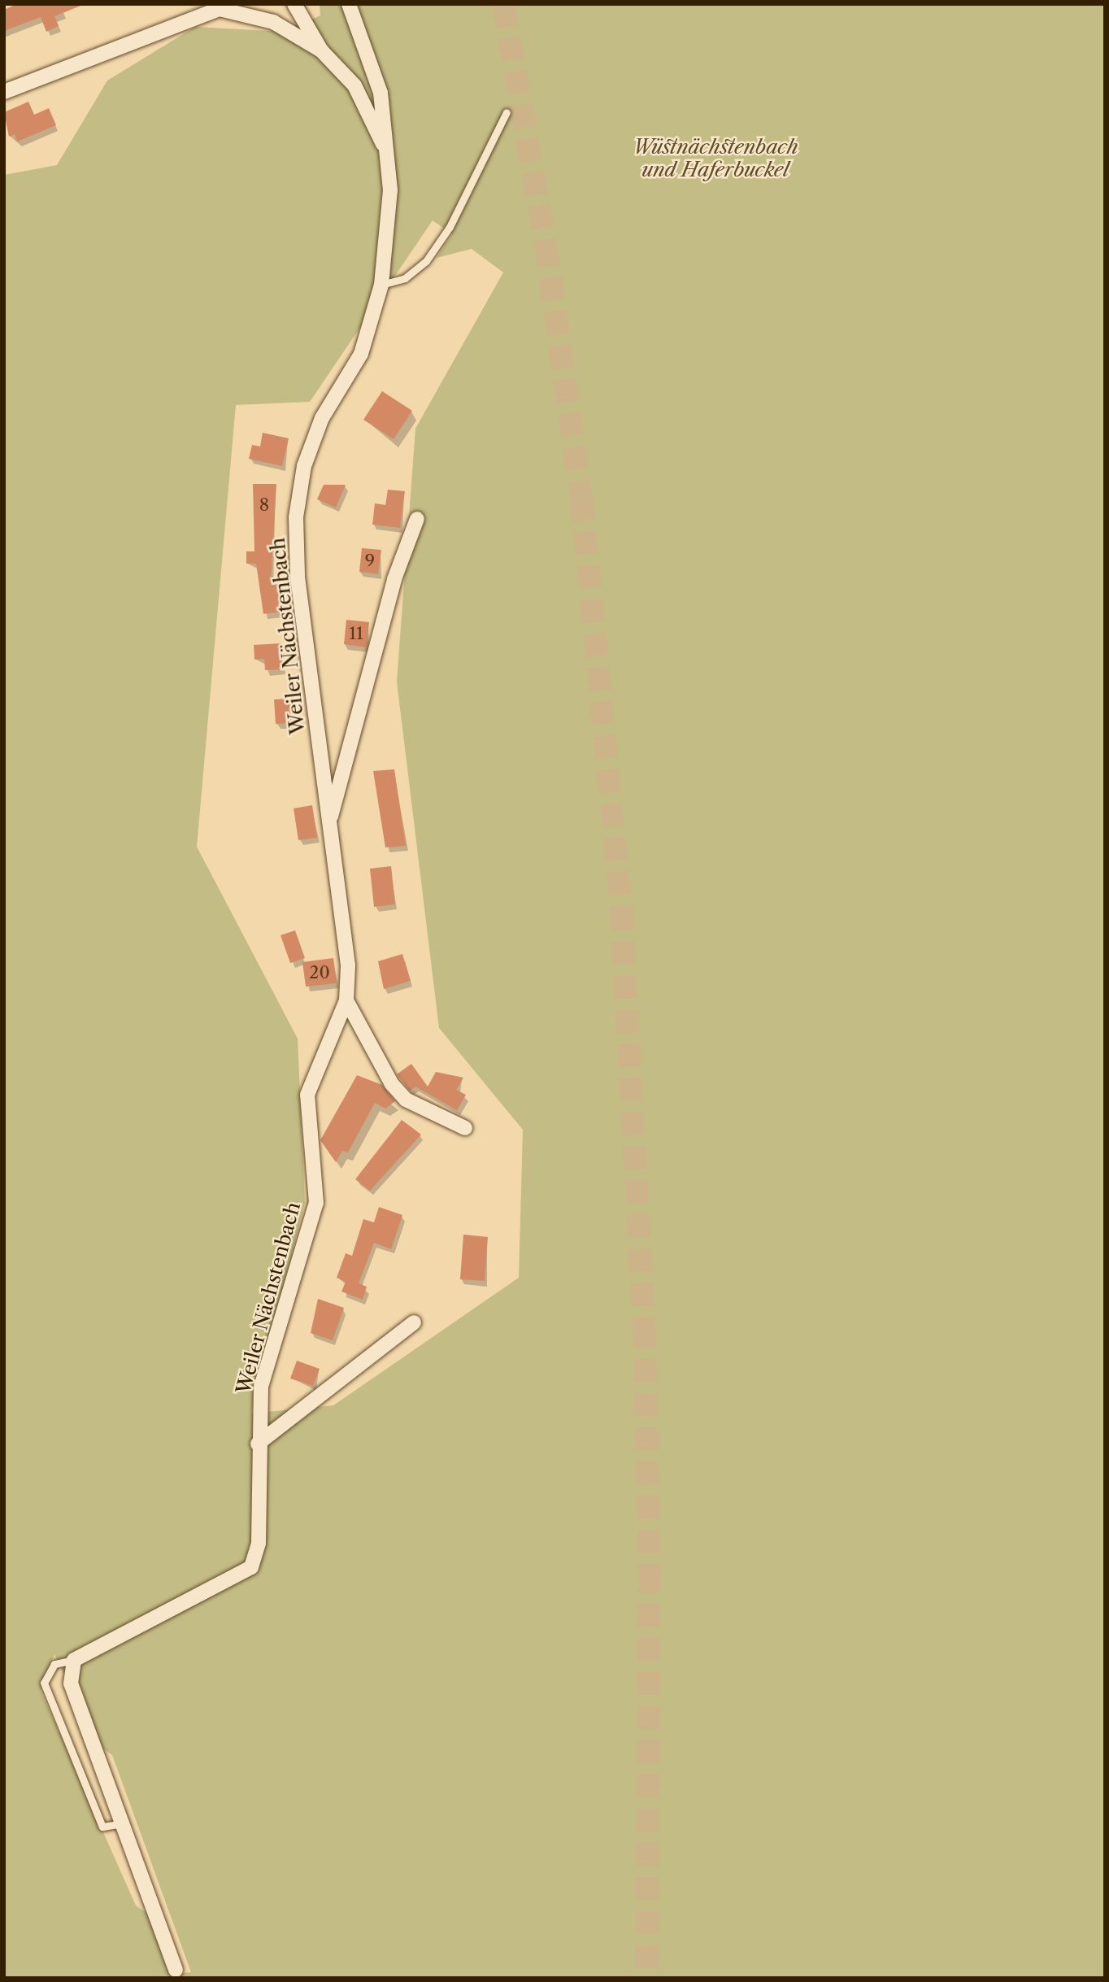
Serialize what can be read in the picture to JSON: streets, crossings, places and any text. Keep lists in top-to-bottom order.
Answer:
{
  "streets": {
    "street": ["Weiler Nächstenbach"]
  },
  "parks": ["Wüstnächstenbach und Haferbuckel"],
  "house_numbers": [
    "8",
    "9",
    "11",
    "20"
  ]
}
